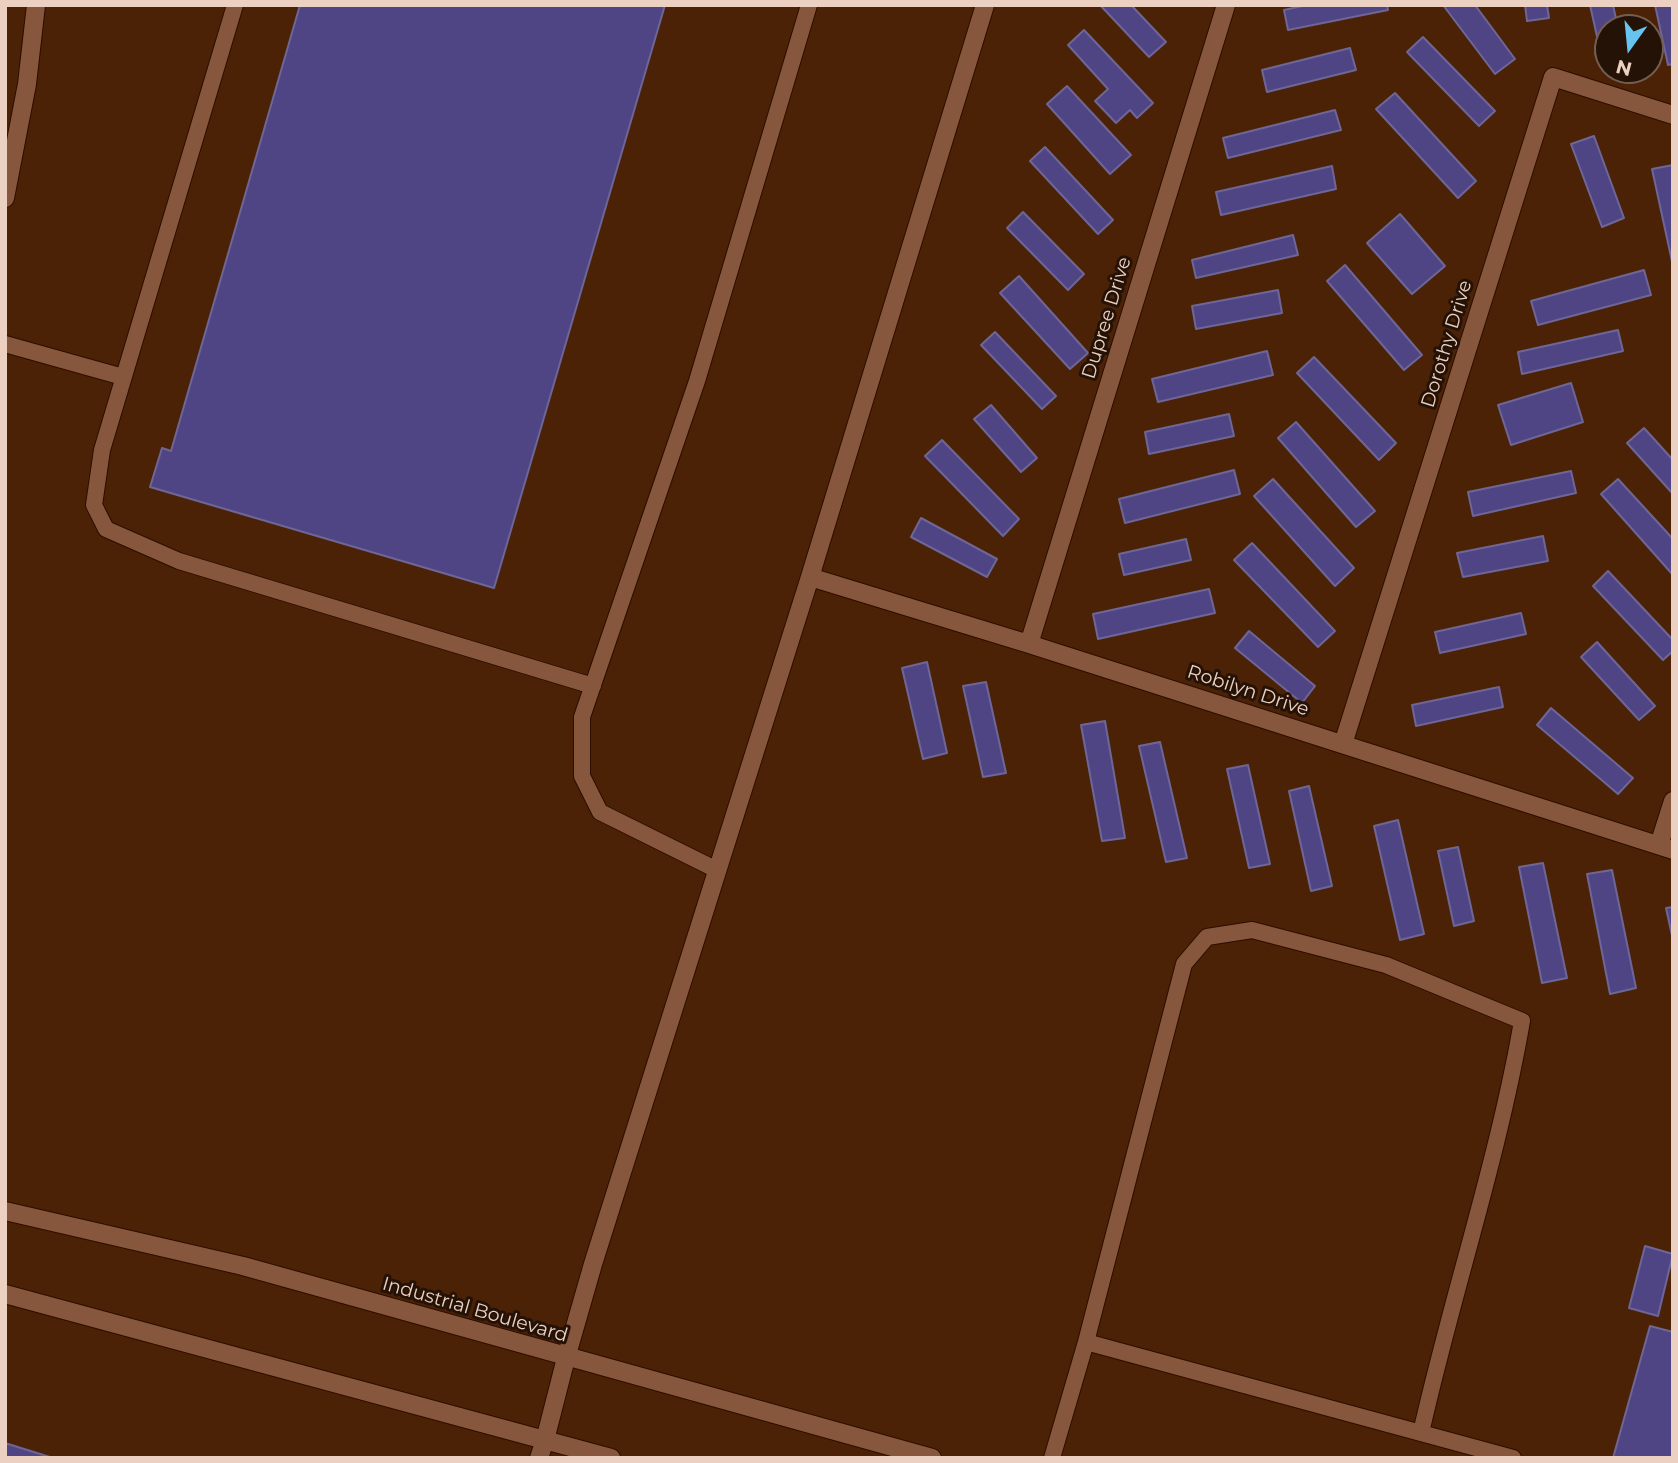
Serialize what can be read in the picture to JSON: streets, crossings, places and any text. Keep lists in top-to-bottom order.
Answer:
{
  "streets": {
    "street": [
      "Dupree Drive",
      "Dorothy Drive",
      "Robilyn Drive",
      "Industrial Boulevard"
    ]
  },
  "crossings": [
    ["Dupree Drive", "Robilyn Drive"],
    ["Dorothy Drive", "Robilyn Drive"]
  ],
  "north": "bottom"
}
